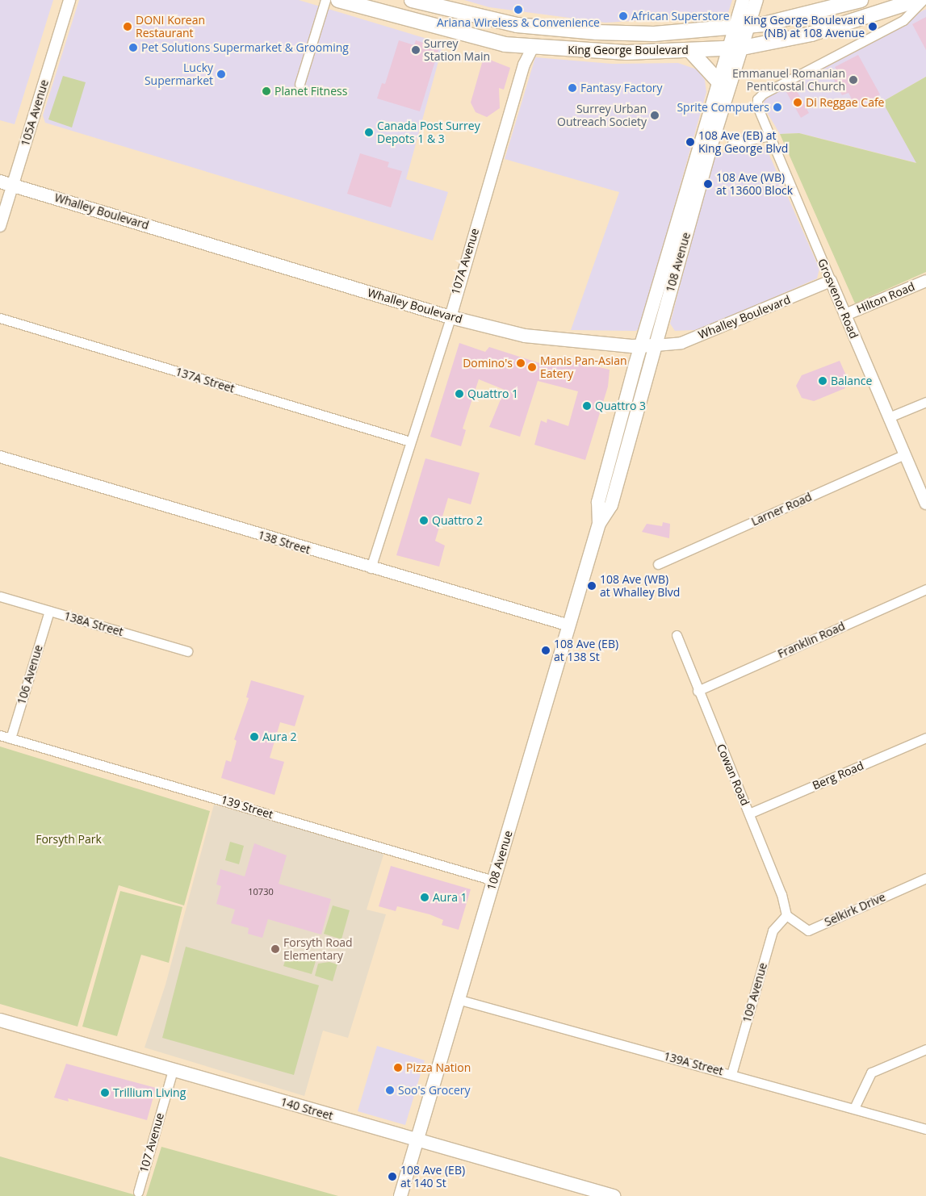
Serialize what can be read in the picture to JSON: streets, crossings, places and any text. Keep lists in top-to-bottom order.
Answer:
{
  "streets": {
    "main road": [
      "King George Boulevard",
      "Whalley Boulevard",
      "108 Avenue",
      "140 Street"
    ],
    "street": [
      "105A Avenue",
      "107A Avenue",
      "Hilton Road",
      "Grosvenor Road",
      "137A Street",
      "Larner Road",
      "138 Street",
      "138A Street",
      "Franklin Road",
      "106 Avenue",
      "Cowan Road",
      "Berg Road",
      "139 Street",
      "Selkirk Drive",
      "109 Avenue",
      "139A Street",
      "107 Avenue"
    ]
  },
  "crossings": [
    ["King George Boulevard", "107A Avenue"],
    ["King George Boulevard", "108 Avenue"],
    ["105A Avenue", "Whalley Boulevard"],
    ["Whalley Boulevard", "107A Avenue"],
    ["Whalley Boulevard", "108 Avenue"],
    ["Whalley Boulevard", "Grosvenor Road"],
    ["107A Avenue", "137A Street"],
    ["107A Avenue", "138 Street"],
    ["108 Avenue", "138 Street"],
    ["108 Avenue", "139 Street"],
    ["108 Avenue", "139A Street"],
    ["108 Avenue", "140 Street"],
    ["Hilton Road", "Grosvenor Road"],
    ["Grosvenor Road", "Larner Road"],
    ["138A Street", "106 Avenue"],
    ["Franklin Road", "Cowan Road"],
    ["106 Avenue", "139 Street"],
    ["Cowan Road", "Berg Road"],
    ["Cowan Road", "Selkirk Drive"],
    ["Cowan Road", "109 Avenue"],
    ["Selkirk Drive", "109 Avenue"],
    ["109 Avenue", "139A Street"],
    ["140 Street", "107 Avenue"]
  ],
  "parks": ["Forsyth Park"],
  "places": [
    "Ariana Wireless & Convenience",
    "African Superstore",
    "DONI Korean Restaurant",
    "King George Boulevard (NB) at 108 Avenue",
    "Pet Solutions Supermarket & Grooming",
    "Surrey Station Main",
    "Lucky Supermarket",
    "Emmanuel Romanian Penticostal Church",
    "Fantasy Factory",
    "Planet Fitness",
    "Di Reggae Cafe",
    "Sprite Computers",
    "Surrey Urban Outreach Society",
    "Canada Post Surrey Depots 1 & 3",
    "108 Ave (EB) at King George Blvd",
    "108 Ave (WB) at 13600 Block",
    "Domino's",
    "Manis Pan-Asian Eatery",
    "Balance",
    "Quattro 1",
    "Quattro 3",
    "Quattro 2",
    "108 Ave (WB) at Whalley Blvd",
    "108 Ave (EB) at 138 St",
    "Aura 2",
    "Aura 1",
    "Forsyth Road Elementary",
    "Pizza Nation",
    "Soo's Grocery",
    "Trillium Living",
    "108 Ave (EB) at 140 St"
  ],
  "house_numbers": ["10730"]
}
